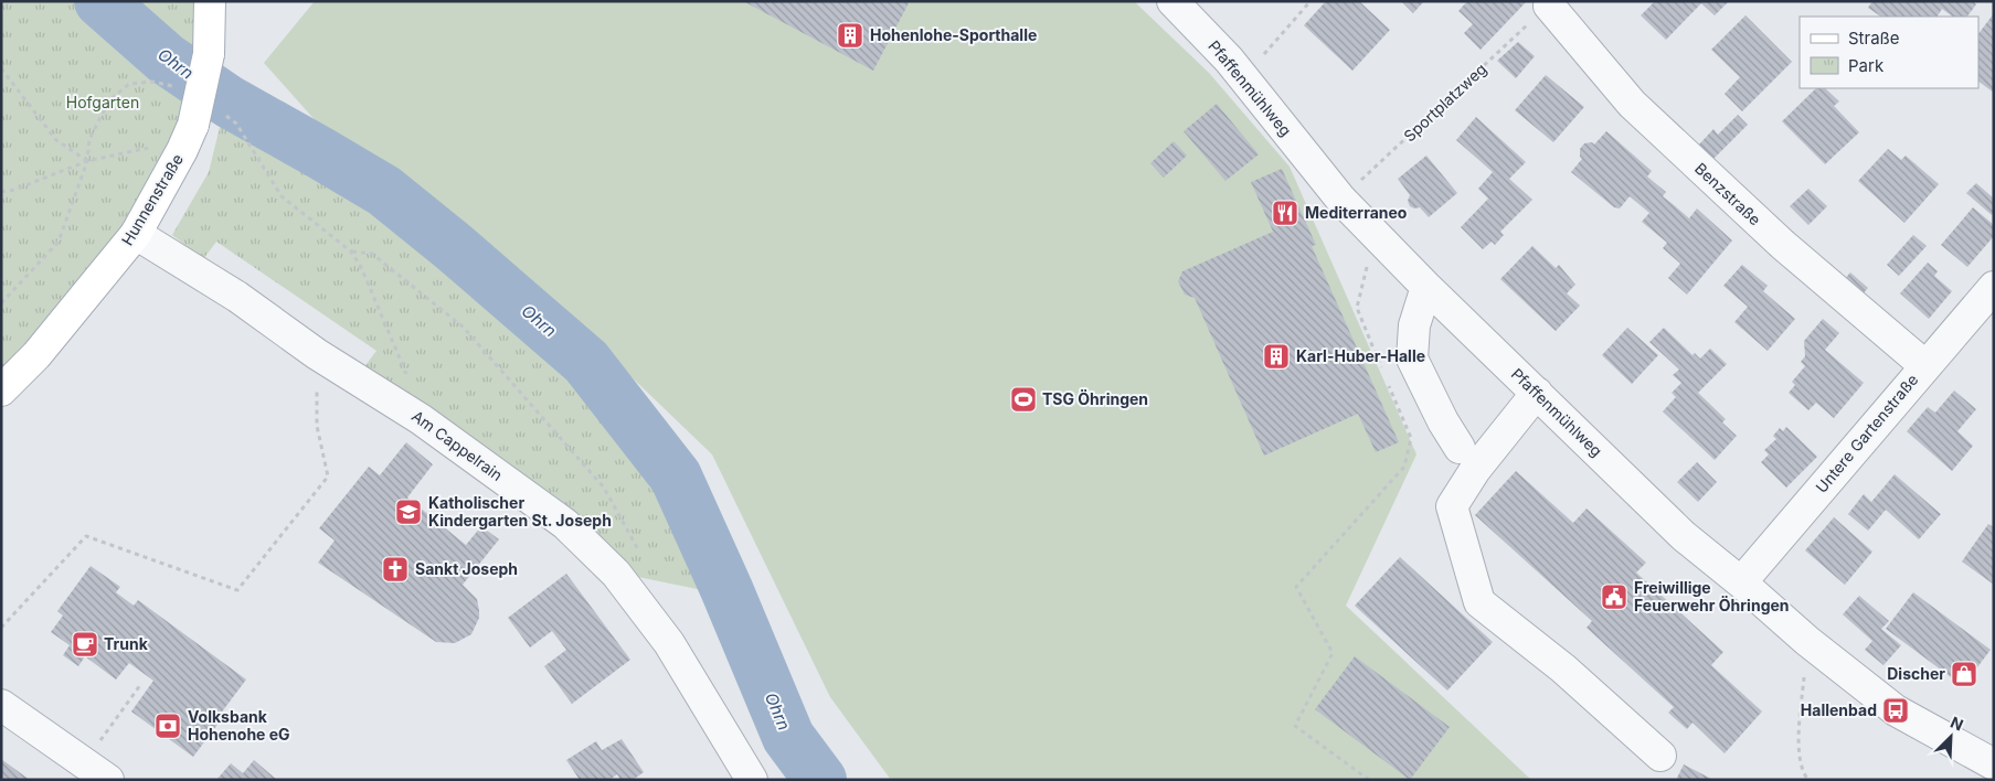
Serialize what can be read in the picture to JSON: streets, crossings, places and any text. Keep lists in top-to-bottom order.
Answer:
{
  "streets": {
    "main road": ["Hunnenstraße"],
    "street": [
      "Pfaffenmühlweg",
      "Benzstraße",
      "Untere Gartenstraße",
      "Am Cappelrain"
    ],
    "path": ["Sportplatzweg"]
  },
  "crossings": [
    ["Pfaffenmühlweg", "Sportplatzweg"],
    ["Pfaffenmühlweg", "Untere Gartenstraße"],
    ["Sportplatzweg", "Benzstraße"],
    ["Benzstraße", "Untere Gartenstraße"],
    ["Hunnenstraße", "Am Cappelrain"]
  ],
  "water": ["Ohrn"],
  "parks": ["Hofgarten"],
  "places": {
    "building": ["Hohenlohe-Sporthalle", "Karl-Huber-Halle"],
    "restaurant": ["Mediterraneo"],
    "sports": ["TSG Öhringen"],
    "school or university": ["Katholischer Kindergarten St. Joseph"],
    "church": ["Sankt Joseph"],
    "public building": ["Freiwillige Feuerwehr Öhringen"],
    "cafe": ["Trunk"],
    "shop": ["Discher"],
    "bus stop": ["Hallenbad"],
    "bank": ["Volksbank Hohenohe eG"]
  },
  "legend": ["Straße", "Park"],
  "north": "top right"
}
